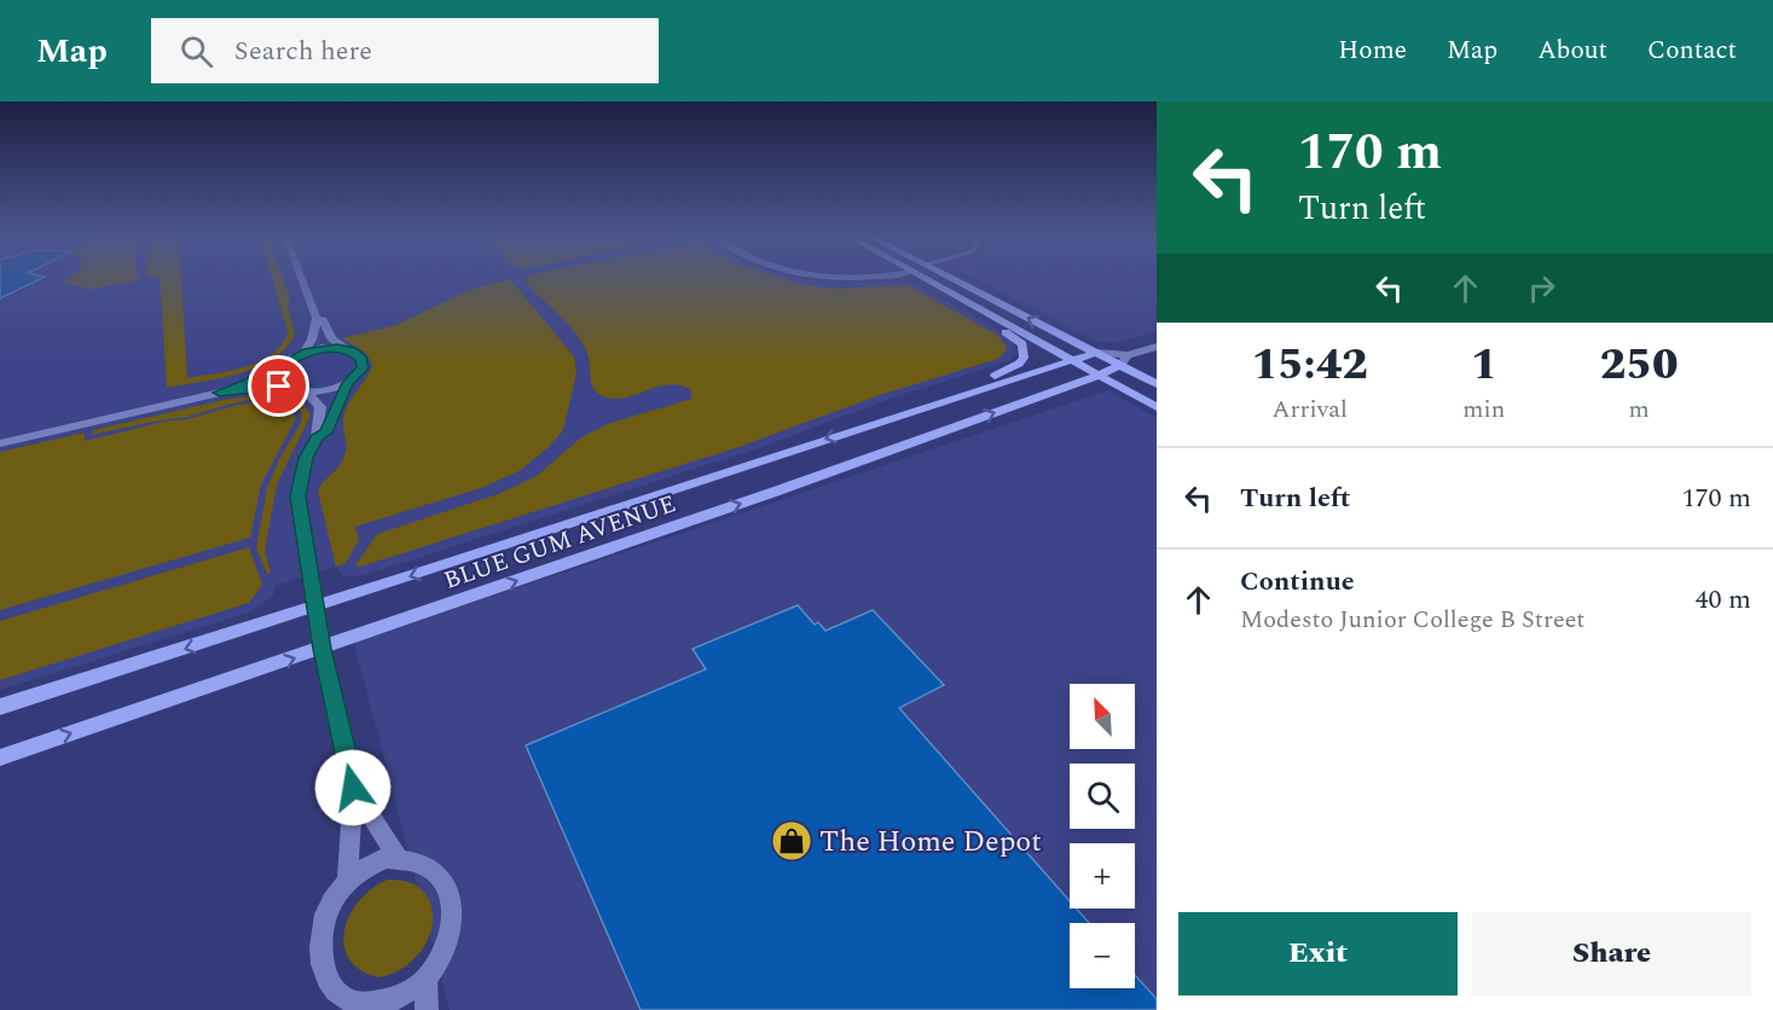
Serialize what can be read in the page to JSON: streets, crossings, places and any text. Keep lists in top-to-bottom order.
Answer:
{
  "streets": {
    "main road": ["BLUE GUM AVENUE"]
  },
  "places": {
    "shop": ["The Home Depot"]
  },
  "north": "top left",
  "page": {
    "header": "Map",
    "search": "Search here",
    "nav": [
      "Home",
      "Map",
      "About",
      "Contact"
    ],
    "turn": ["170 m", "Turn left"],
    "eta": [
      "15:42",
      "Arrival",
      "1",
      "min",
      "250",
      "m"
    ],
    "list": [
      {
        "name": "Turn left",
        "value": "170 m"
      },
      {
        "name": "Continue",
        "note": "Modesto Junior College B Street",
        "value": "40 m"
      }
    ],
    "map_buttons": ["+", "−"],
    "buttons": ["Exit", "Share"]
  }
}
